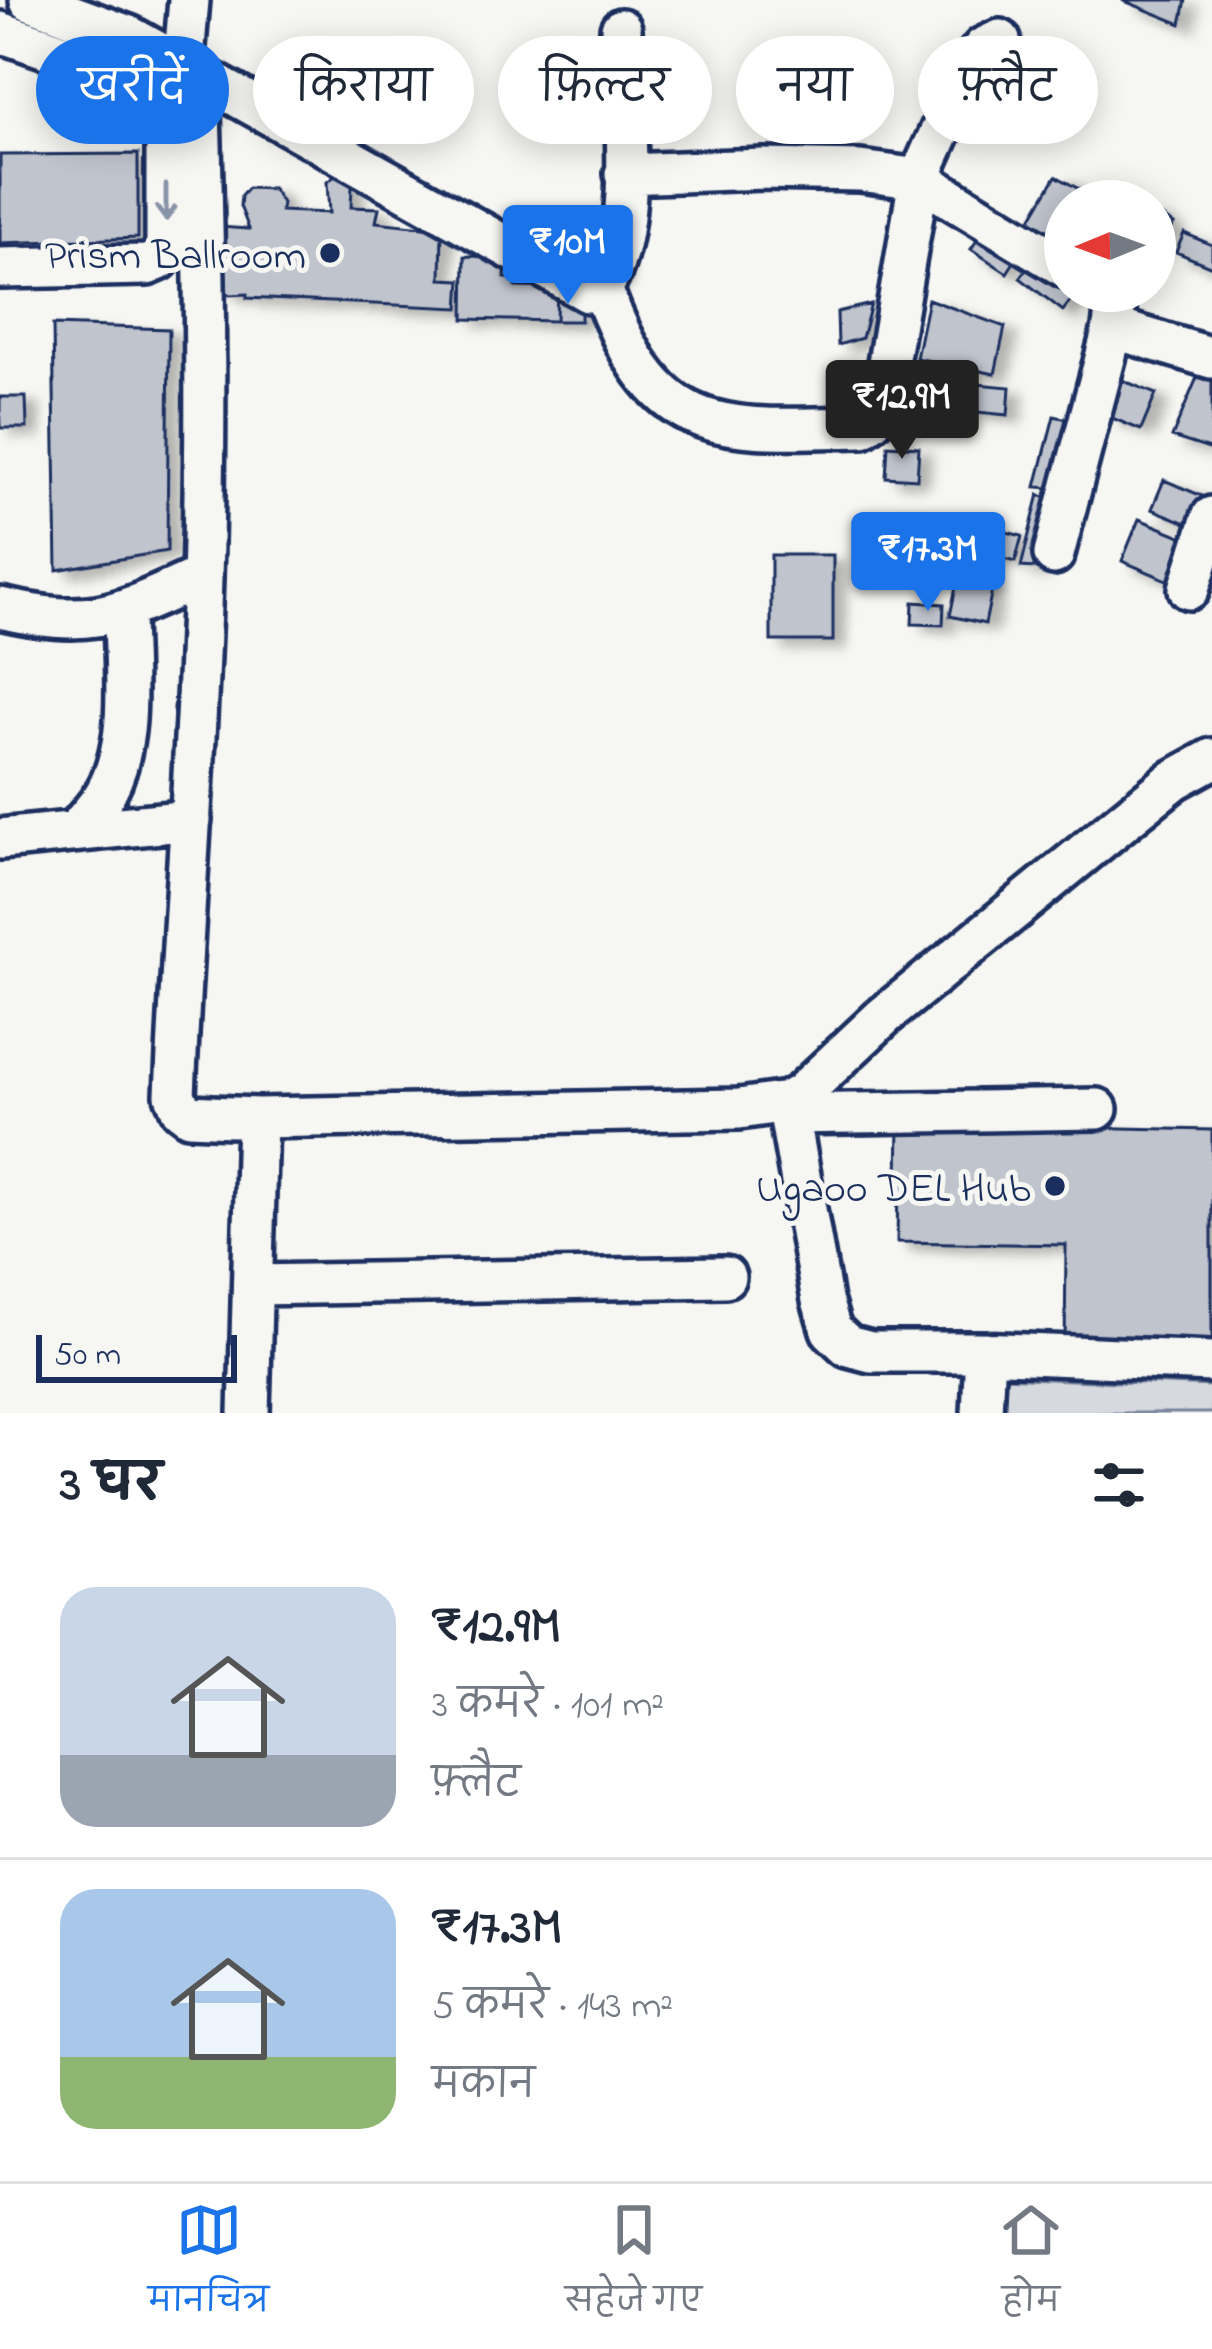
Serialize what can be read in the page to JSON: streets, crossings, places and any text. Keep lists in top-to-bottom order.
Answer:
{
  "places": ["Prism Ballroom", "Ugaoo DEL Hub"],
  "scale_bar": "50 m",
  "north": "left",
  "page": {
    "chip": [
      "खरीदें",
      "किराया",
      "फ़िल्टर",
      "नया",
      "फ़्लैट"
    ],
    "price": ["₹10M", "₹12.9M", "₹17.3M"],
    "scale": "50 m",
    "heading": "3 घर",
    "list": [
      {
        "name": "₹12.9M",
        "note": "3 कमरे · 101 m² · फ़्लैट"
      },
      {
        "name": "₹17.3M",
        "note": "5 कमरे · 143 m² · मकान"
      }
    ],
    "tabs": ["मानचित्र", "सहेजे गए", "होम"]
  }
}
